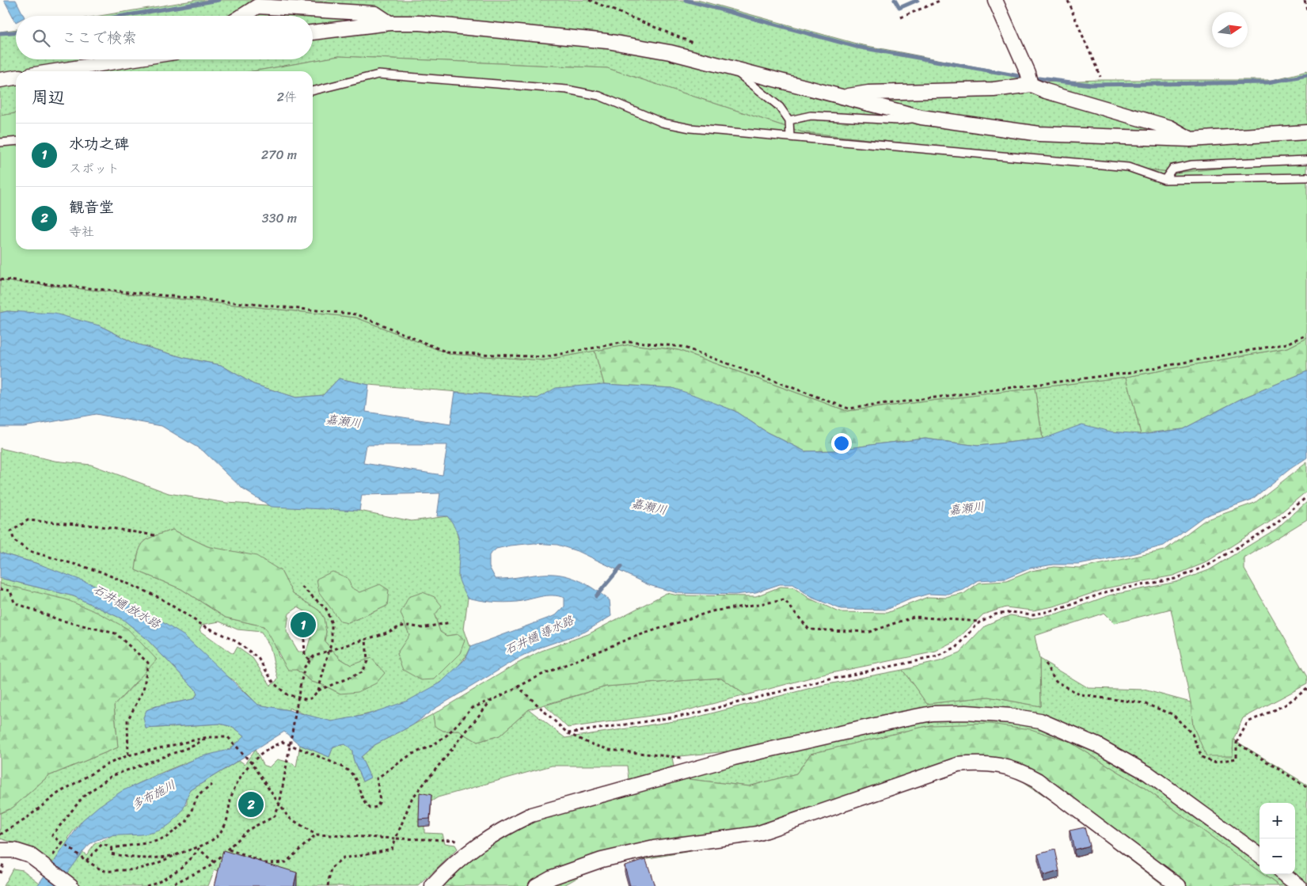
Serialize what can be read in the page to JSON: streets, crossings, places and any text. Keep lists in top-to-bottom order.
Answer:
{
  "water": [
    "嘉瀬川",
    "石井樋 放水路",
    "石井樋 導水路",
    "多布施川"
  ],
  "north": "right",
  "page": {
    "search": "ここで検索",
    "heading": ["周辺", "2件"],
    "list": [
      {
        "mark": "1",
        "name": "水功之碑",
        "note": "スポット",
        "value": "270 m"
      },
      {
        "mark": "2",
        "name": "観音堂",
        "note": "寺社",
        "value": "330 m"
      }
    ],
    "pins": ["1", "2"],
    "map_buttons": ["+", "−"]
  }
}
